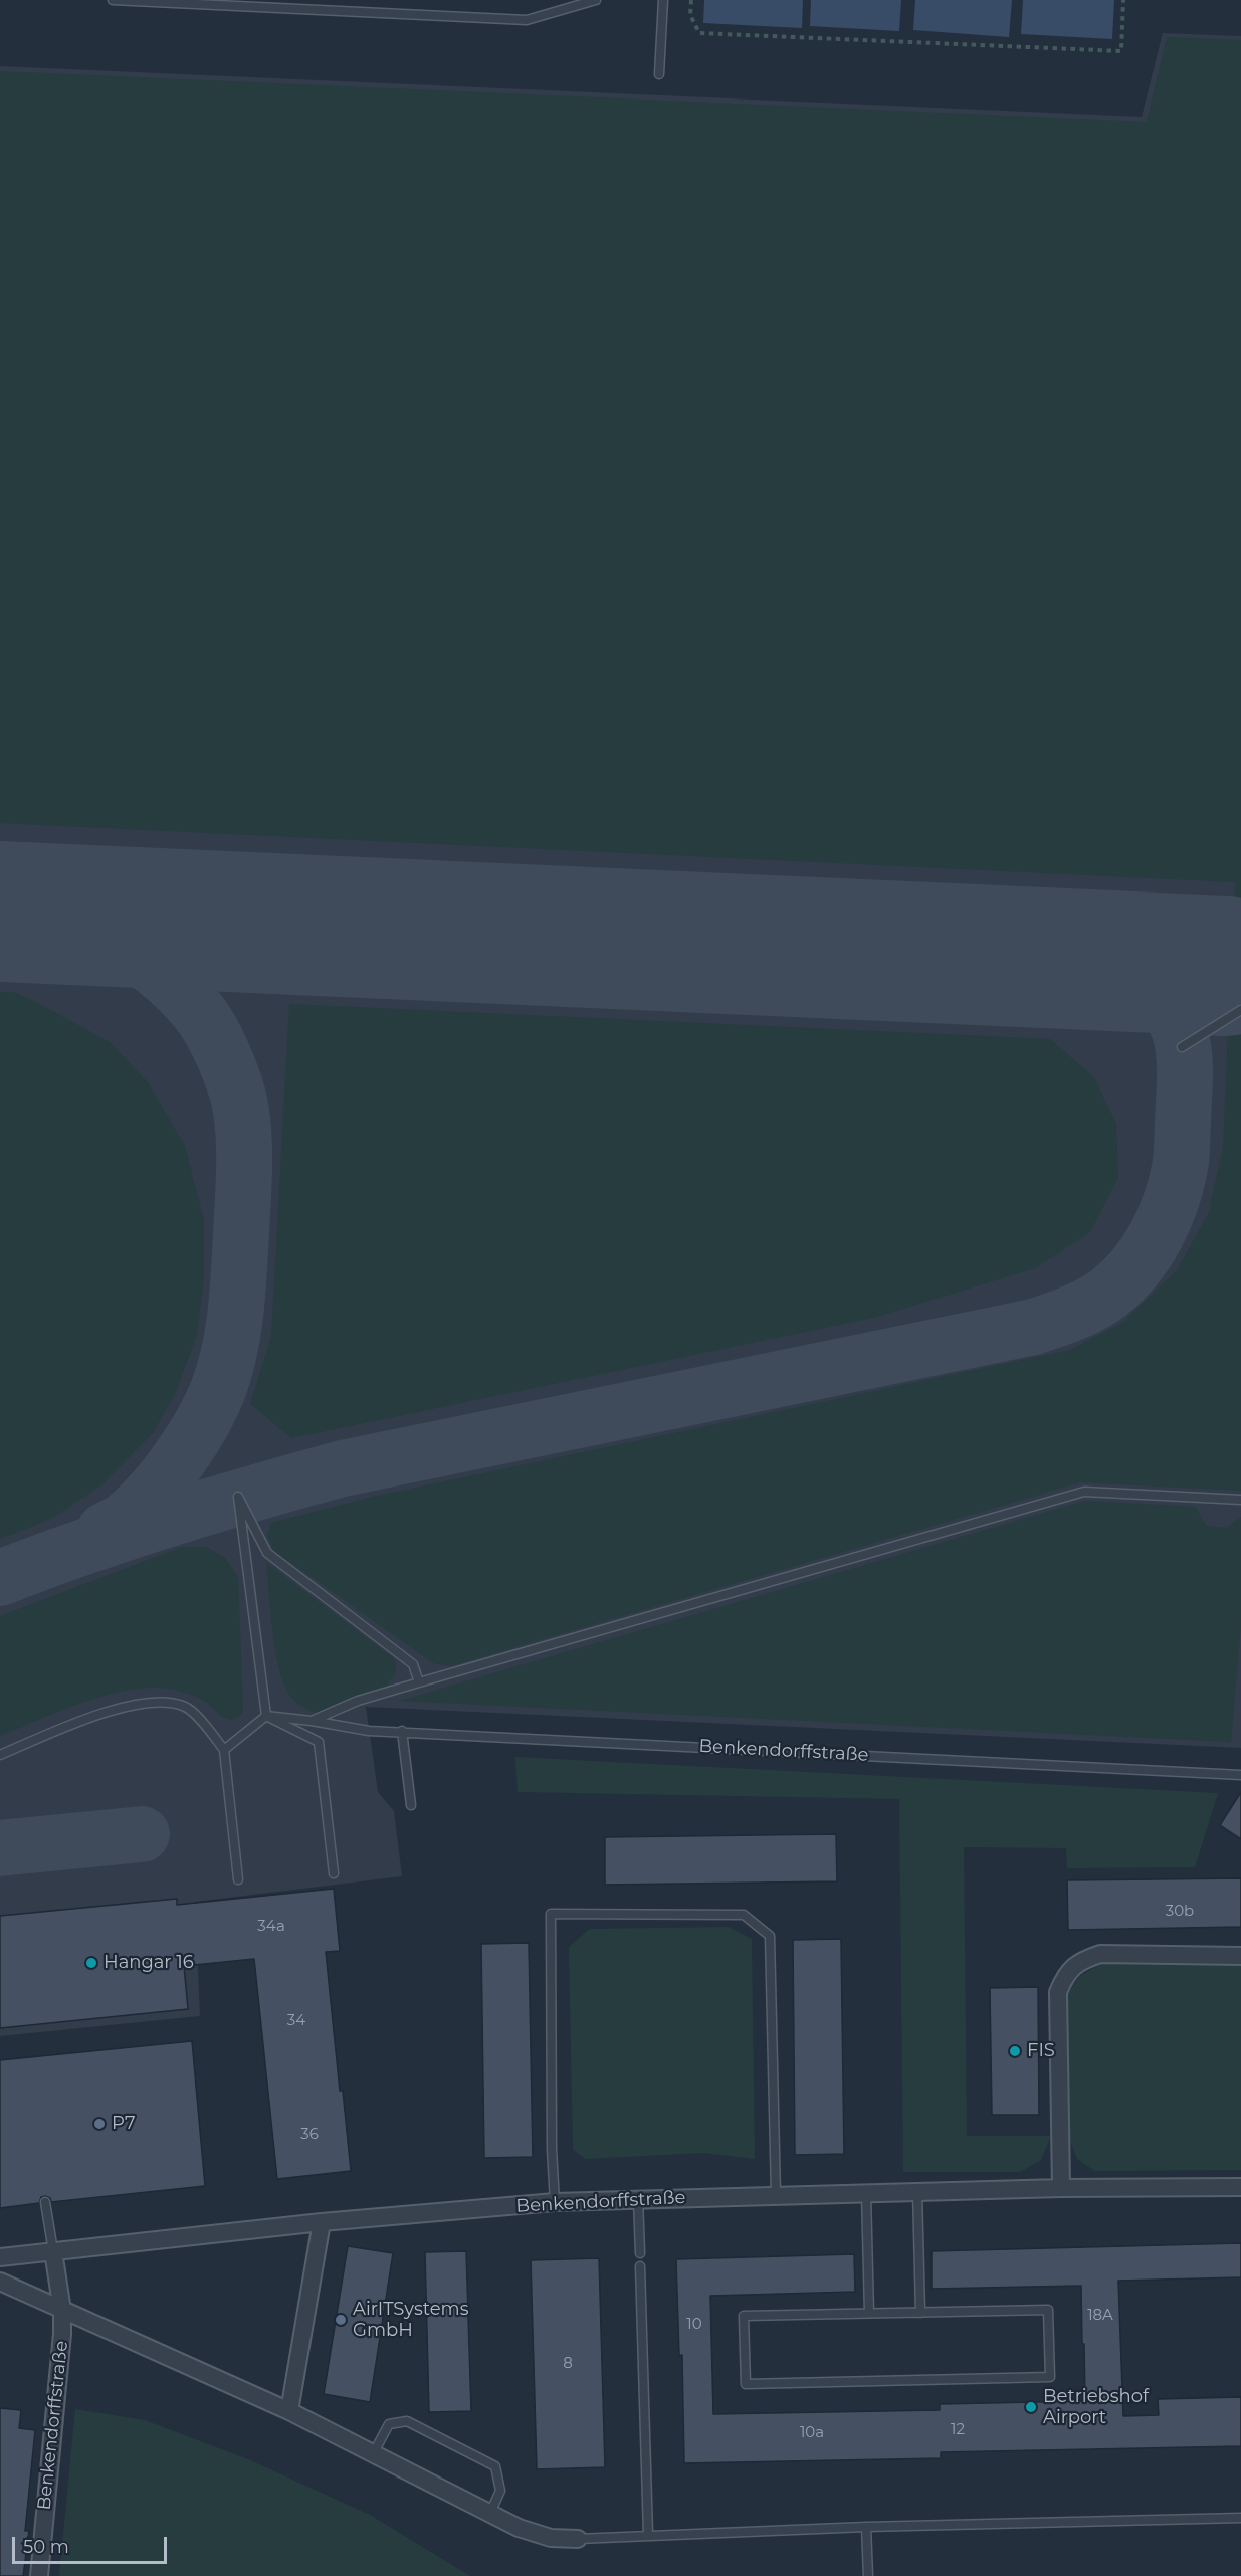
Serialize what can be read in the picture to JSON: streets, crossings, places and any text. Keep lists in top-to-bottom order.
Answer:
{
  "streets": {
    "street": ["Benkendorffstraße"]
  },
  "places": [
    "Hangar 16",
    "FIS",
    "P7",
    "AirITSystems GmbH",
    "Betriebshof Airport"
  ],
  "house_numbers": [
    "30b",
    "34a",
    "34",
    "36",
    "18A",
    "10",
    "8",
    "12",
    "10a"
  ],
  "scale_bar": "50 m"
}
